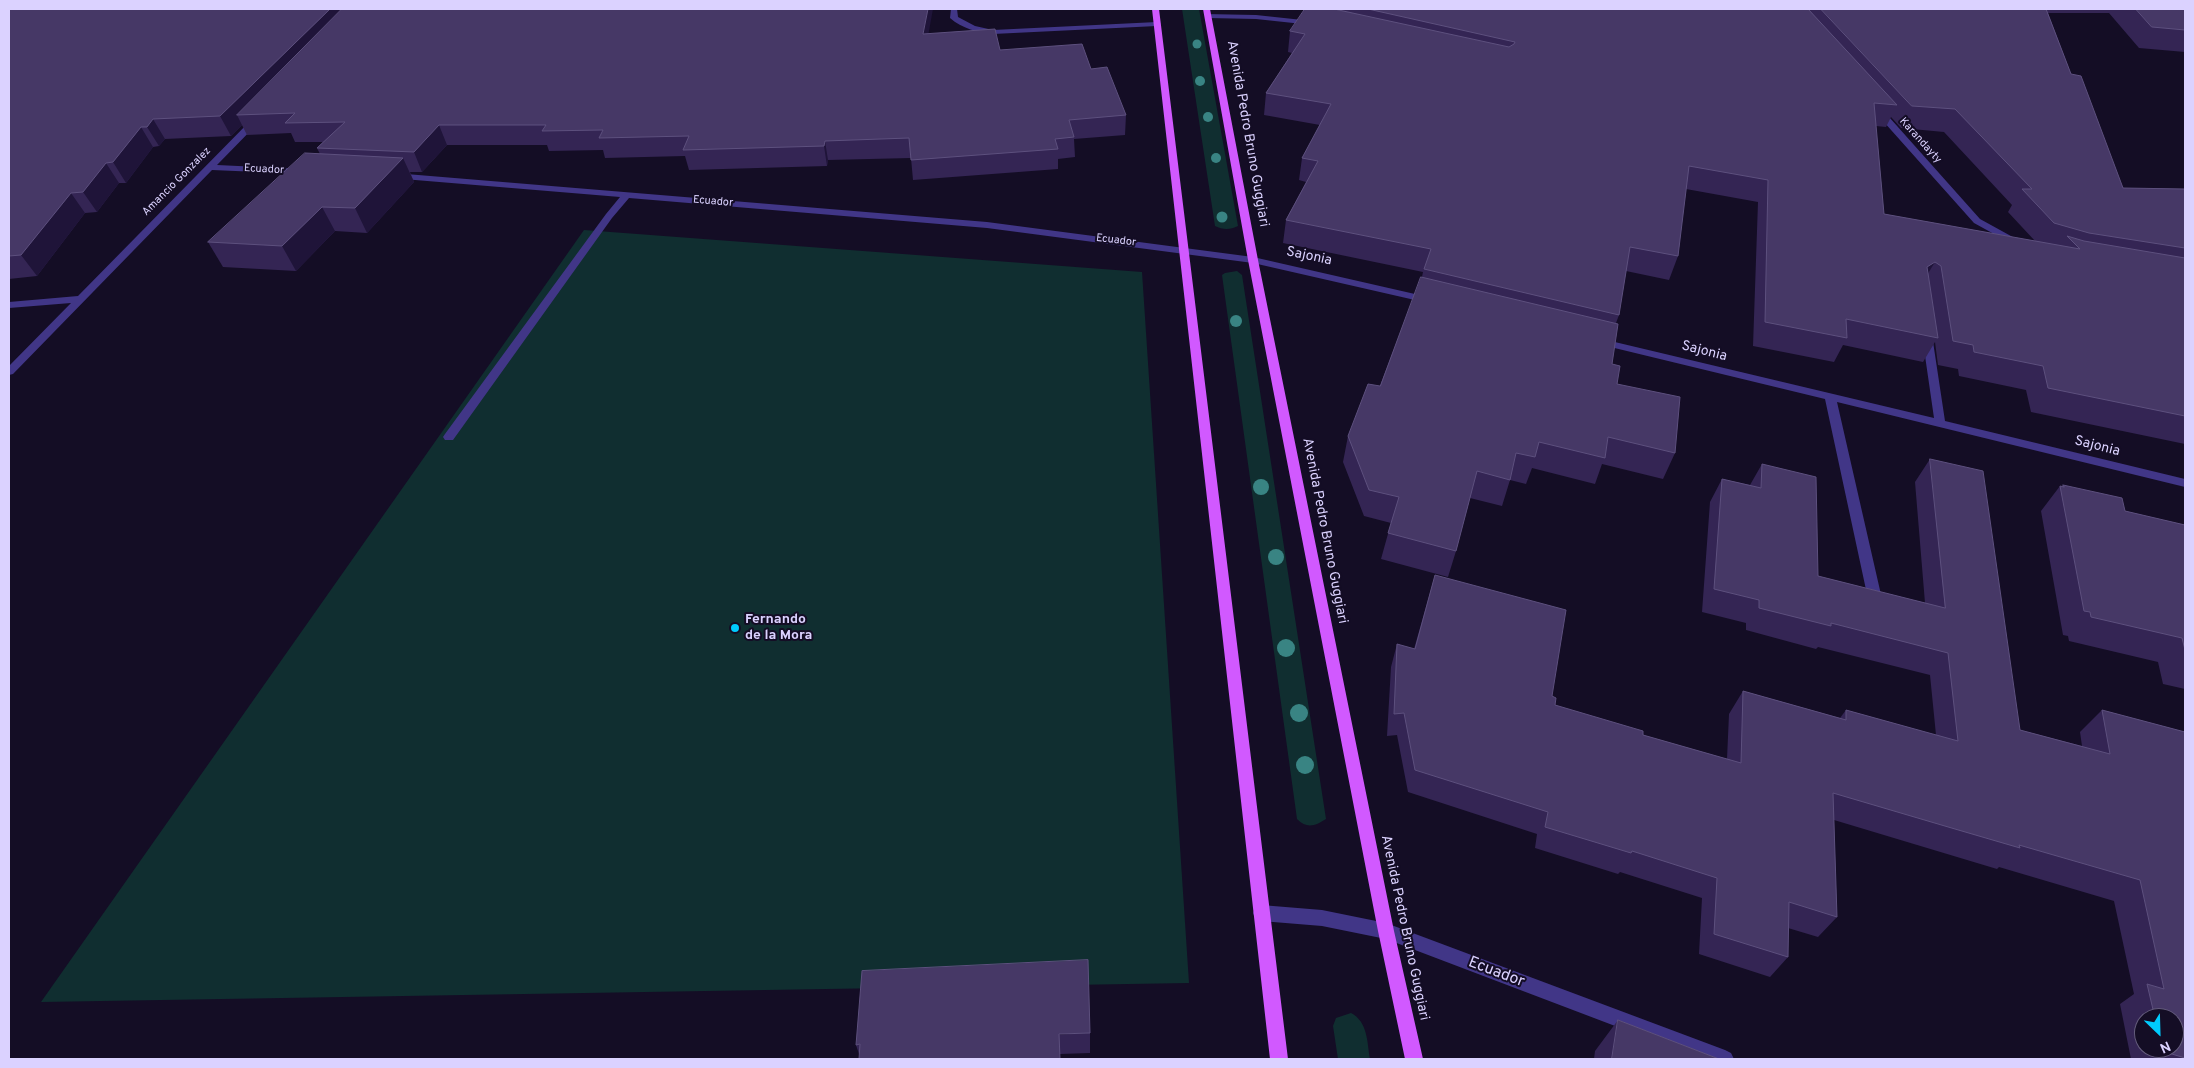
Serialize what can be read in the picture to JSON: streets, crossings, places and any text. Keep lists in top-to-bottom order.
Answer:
{
  "streets": {
    "main road": ["Avenida Pedro Bruno Guggiari"],
    "street": [
      "Karandayty",
      "Ecuador",
      "Amancio Gonzalez",
      "Sajonia"
    ]
  },
  "crossings": [
    ["Avenida Pedro Bruno Guggiari", "Ecuador"],
    ["Avenida Pedro Bruno Guggiari", "Sajonia"],
    ["Ecuador", "Amancio Gonzalez"],
    ["Ecuador", "Sajonia"]
  ],
  "places": ["Fernando de la Mora"],
  "north": "bottom right"
}
